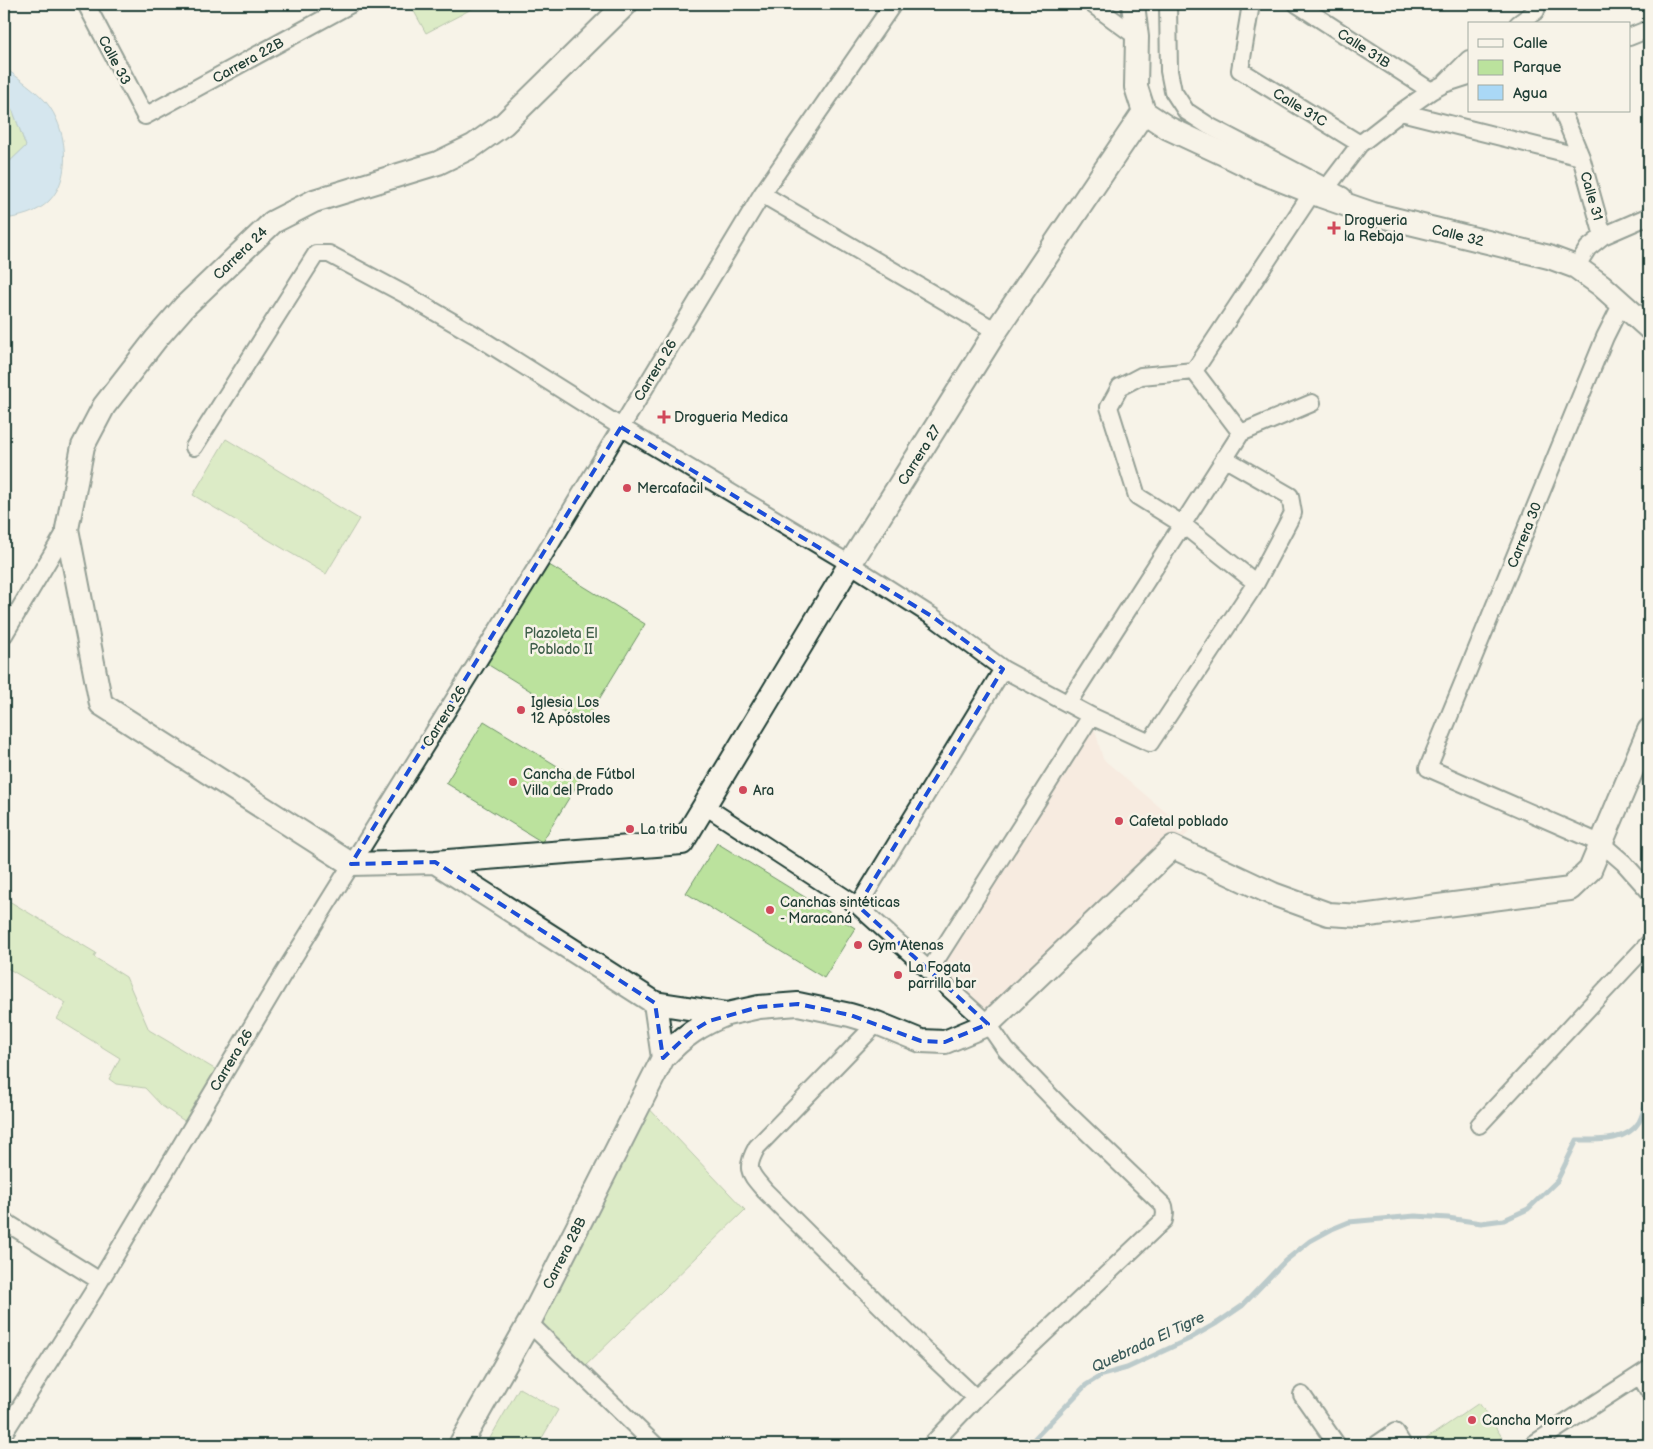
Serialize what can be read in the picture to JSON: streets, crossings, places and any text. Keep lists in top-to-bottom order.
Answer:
{
  "streets": {
    "main road": [
      "Calle 32",
      "Carrera 24",
      "Carrera 27",
      "Carrera 28B"
    ],
    "street": [
      "Calle 31B",
      "Calle 33",
      "Carrera 22B",
      "Calle 31C",
      "Calle 31",
      "Carrera 26",
      "Carrera 30"
    ]
  },
  "crossings": [
    ["Calle 33", "Carrera 22B"],
    ["Calle 32", "Carrera 27"],
    ["Calle 32", "Carrera 30"],
    ["Carrera 24", "Carrera 26"]
  ],
  "water": ["Quebrada El Tigre"],
  "parks": ["Plazoleta El Poblado II"],
  "places": {
    "health": ["Drogueria la Rebaja", "Drogueria Medica"],
    "other": [
      "Mercafacil",
      "Iglesia Los 12 Apóstoles",
      "Cancha de Fútbol Villa del Prado",
      "Ara",
      "Cafetal poblado",
      "La tribu",
      "Canchas sintéticas - Maracaná",
      "Gym Atenas",
      "La Fogata parrilla bar",
      "Cancha Morro"
    ]
  },
  "legend": ["Calle", "Parque", "Agua"]
}
